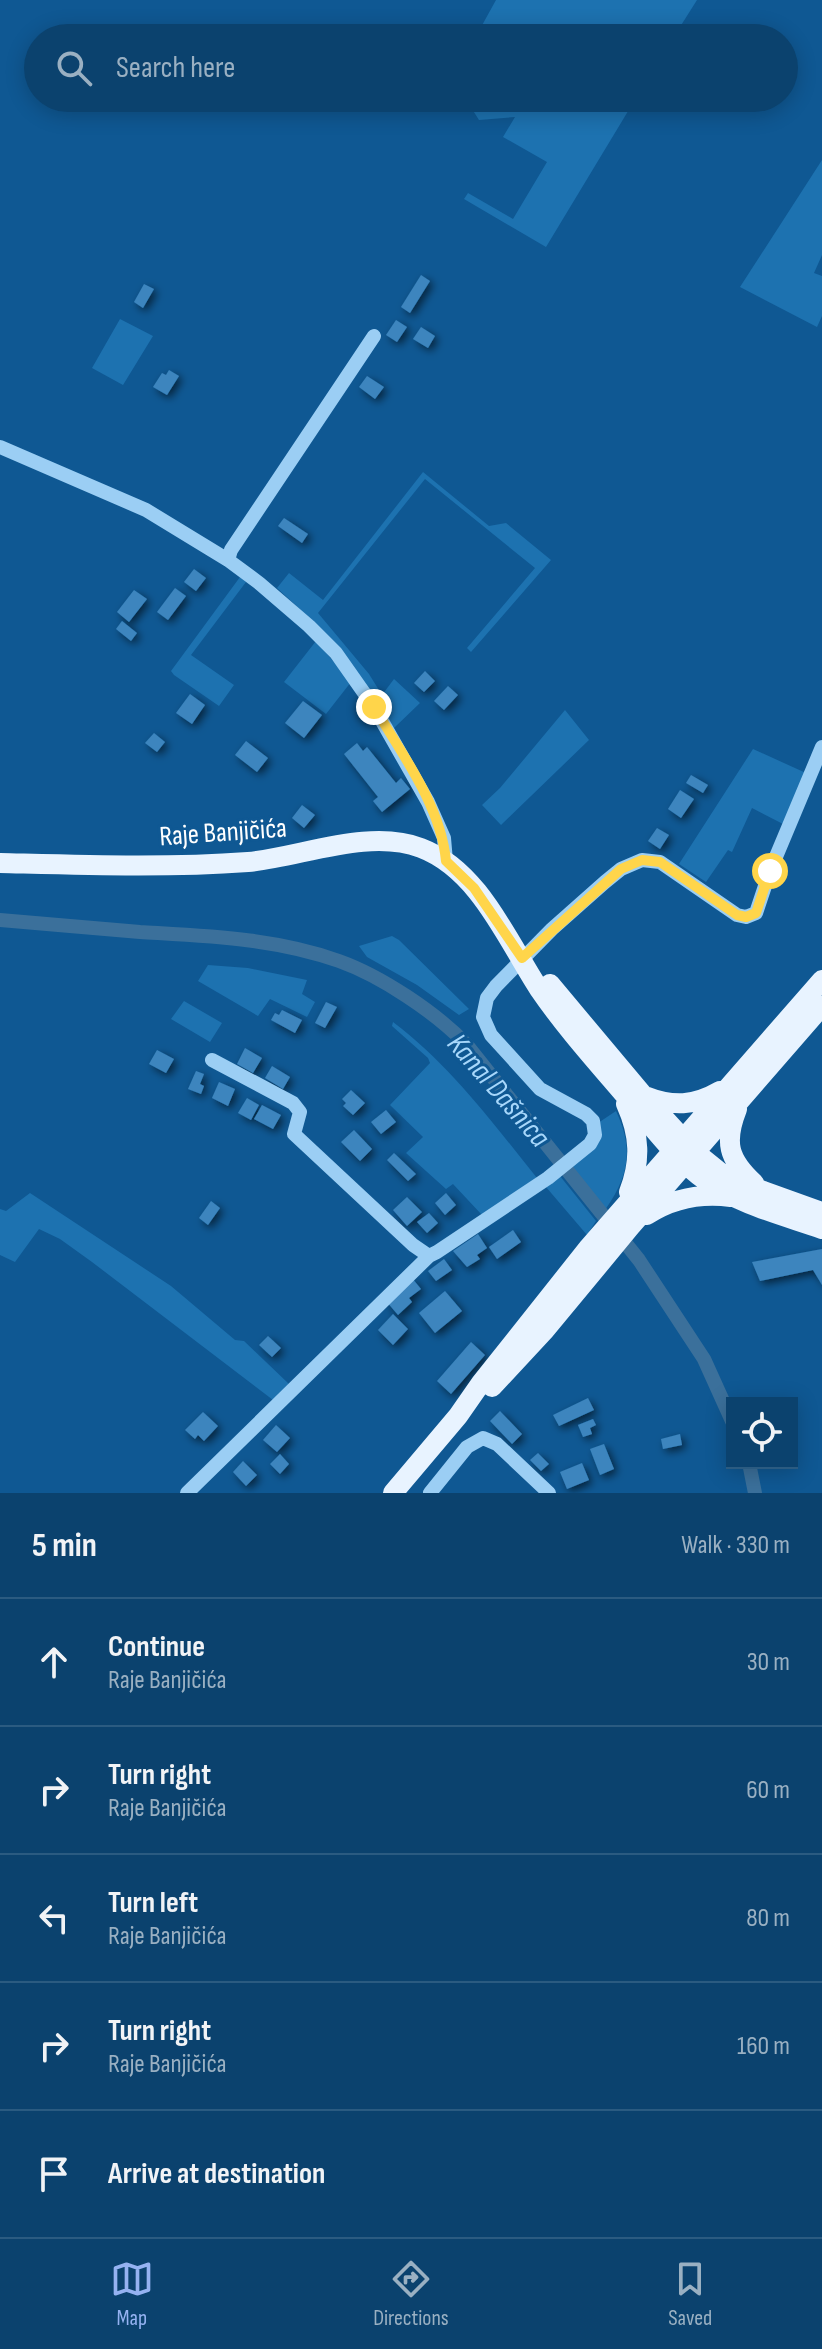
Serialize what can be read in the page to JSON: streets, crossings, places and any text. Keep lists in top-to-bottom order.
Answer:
{
  "streets": {
    "main road": ["Raje Banjičića"]
  },
  "water": ["Kanal Dašnica"],
  "page": {
    "search": "Search here",
    "heading": ["5 min", "Walk · 330 m"],
    "list": [
      ["Continue", "Raje Banjičića", "30 m"],
      ["Turn right", "Raje Banjičića", "60 m"],
      ["Turn left", "Raje Banjičića", "80 m"],
      ["Turn right", "Raje Banjičića", "160 m"],
      "Arrive at destination"
    ],
    "nav": ["Map", "Directions", "Saved"]
  }
}
